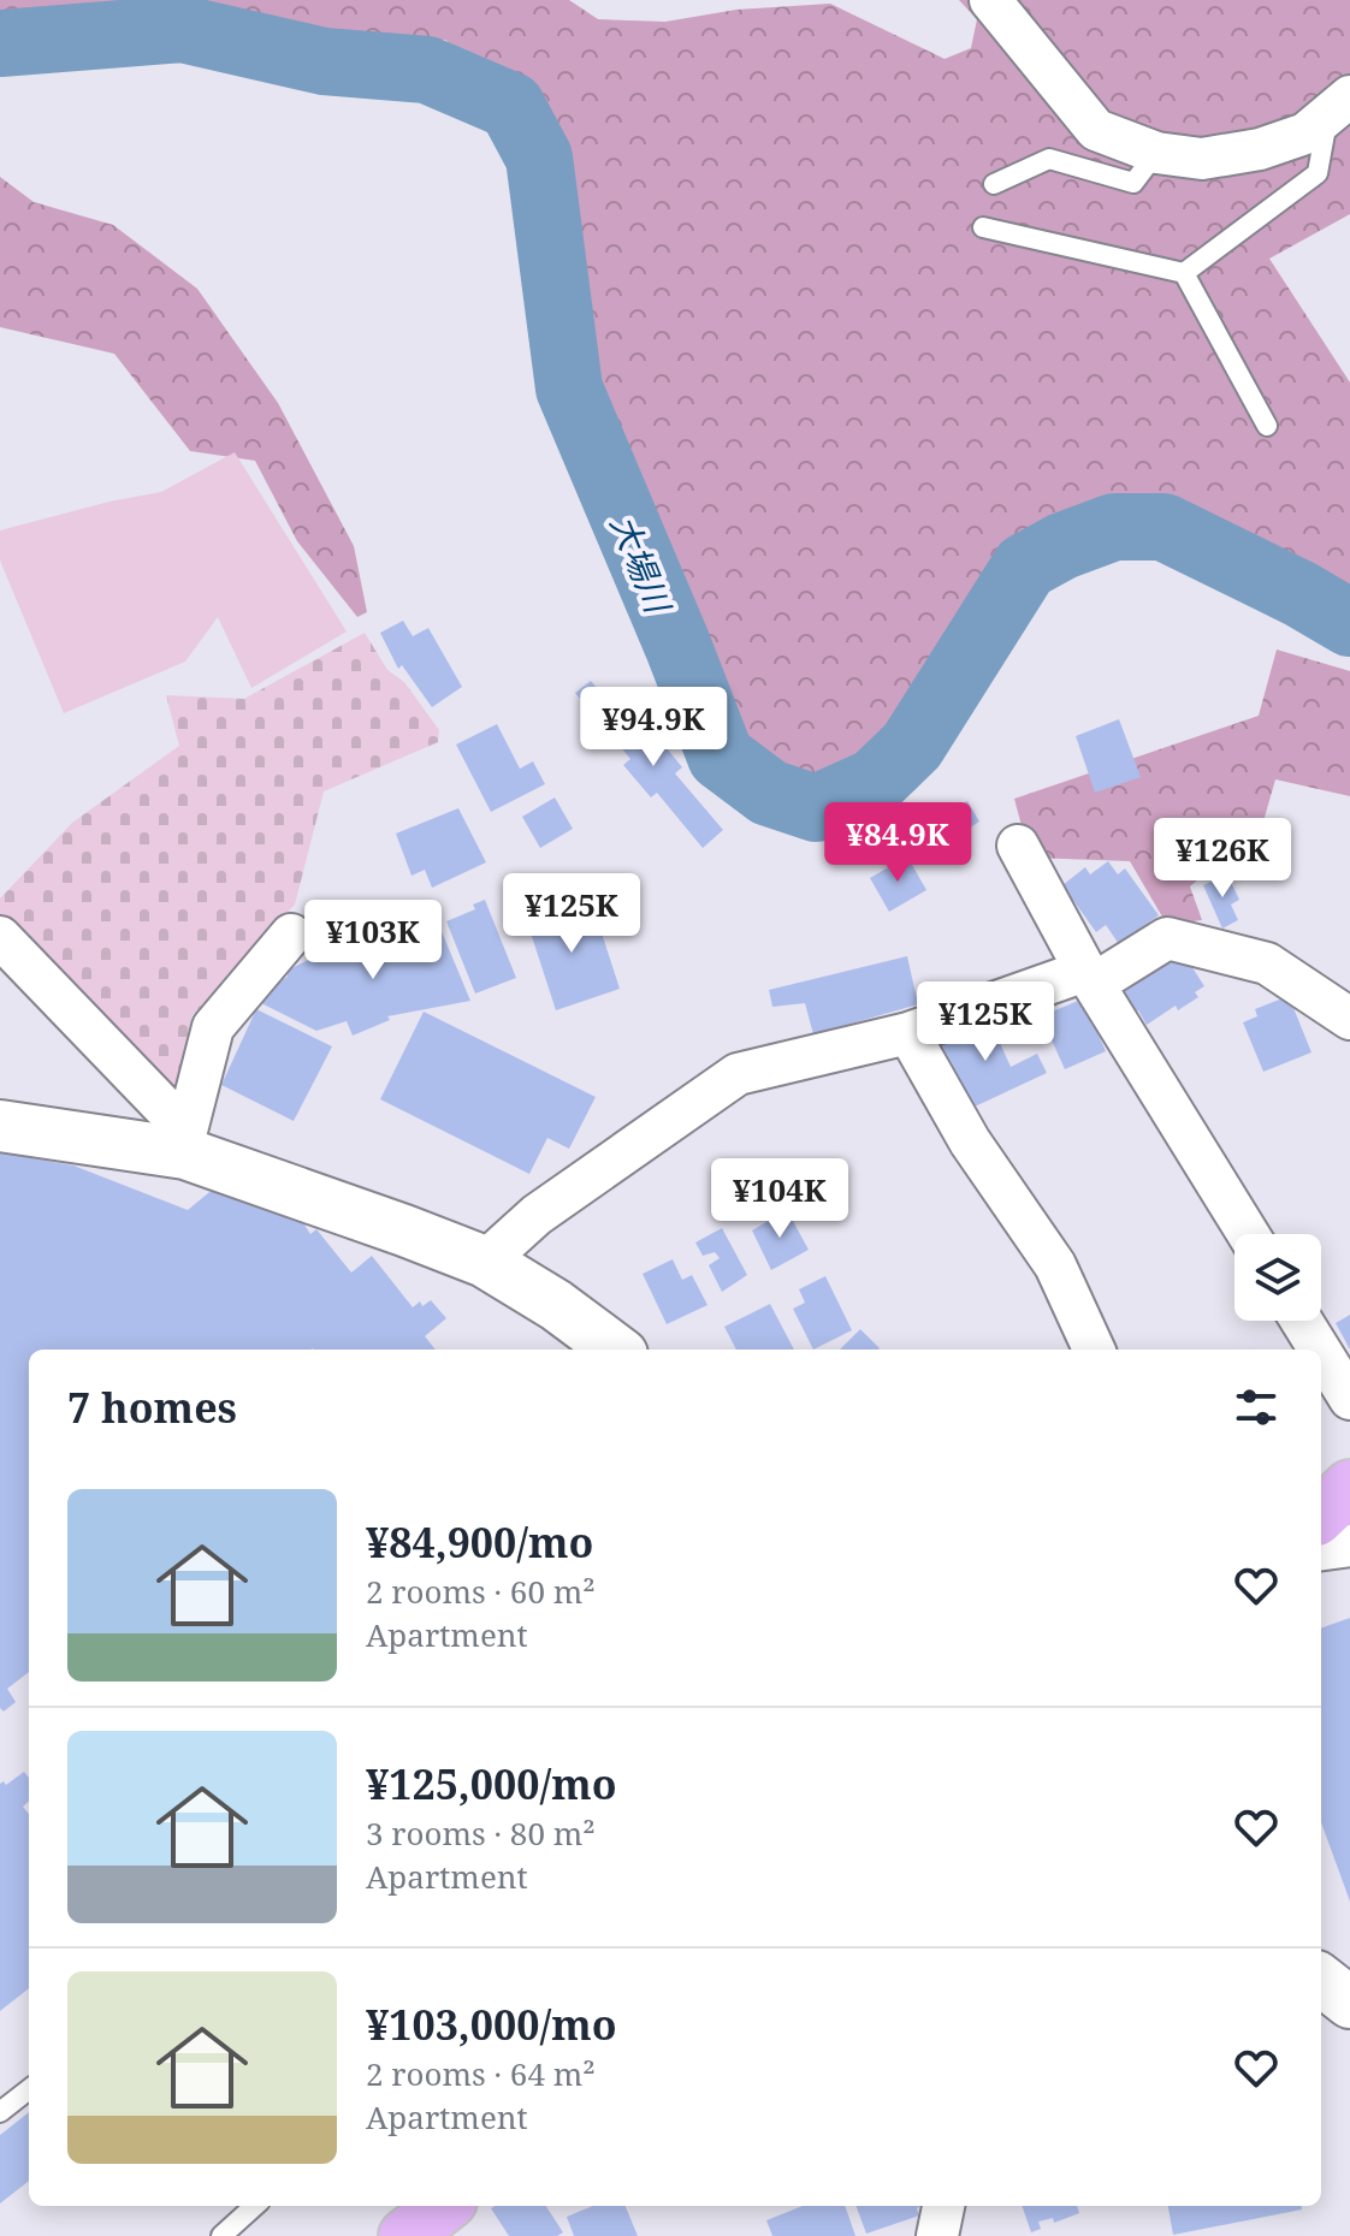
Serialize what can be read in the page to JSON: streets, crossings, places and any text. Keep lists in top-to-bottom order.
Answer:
{
  "water": ["大場川"],
  "page": {
    "price": [
      "¥94.9K",
      "¥84.9K",
      "¥126K",
      "¥125K",
      "¥103K",
      "¥125K",
      "¥104K"
    ],
    "heading": "7 homes",
    "list": [
      {
        "name": "¥84,900/mo",
        "note": "2 rooms · 60 m² · Apartment"
      },
      {
        "name": "¥125,000/mo",
        "note": "3 rooms · 80 m² · Apartment"
      },
      {
        "name": "¥103,000/mo",
        "note": "2 rooms · 64 m² · Apartment"
      }
    ]
  }
}
